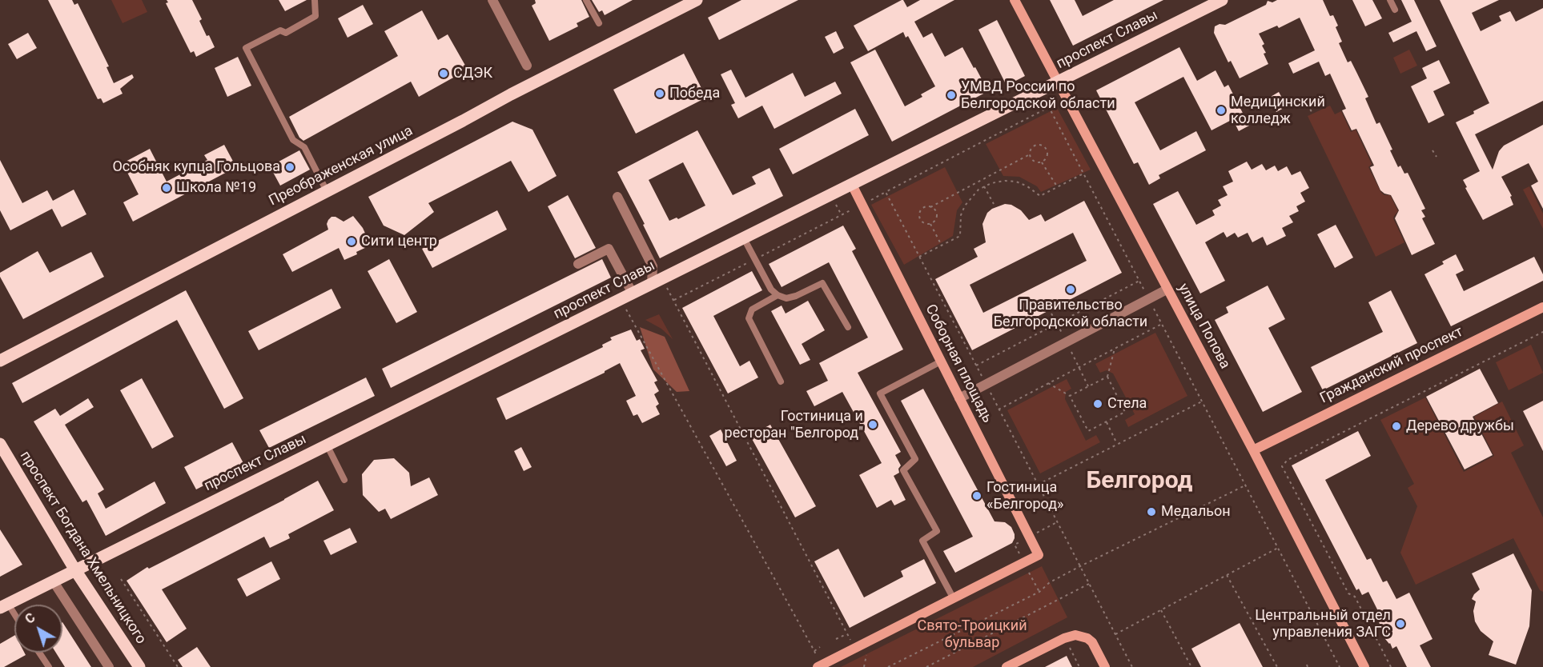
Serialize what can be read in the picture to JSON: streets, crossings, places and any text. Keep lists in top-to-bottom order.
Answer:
{
  "streets": {
    "main road": ["проспект Славы", "Преображенская улица", "проспект Богдана Хмельницкого"],
    "street": ["улица Попова", "Соборная площадь", "Гражданский проспект"]
  },
  "crossings": [
    ["проспект Славы", "улица Попова"],
    ["проспект Славы", "Соборная площадь"],
    ["проспект Славы", "проспект Богдана Хмельницкого"],
    ["улица Попова", "Гражданский проспект"]
  ],
  "districts": ["Белгород"],
  "parks": ["Свято-Троицкий бульвар"],
  "places": [
    "СДЭК",
    "Победа",
    "УМВД России по Белгородской области",
    "Медицинский колледж",
    "Особняк купца Гольцова",
    "Школа №19",
    "Сити центр",
    "Правительство Белгородской области",
    "Стела",
    "Гостиница и ресторан \"Белгород\"",
    "Дерево дружбы",
    "Гостиница «Белгород»",
    "Медальон",
    "Центральный отдел управления ЗАГС"
  ],
  "north": "top left"
}
